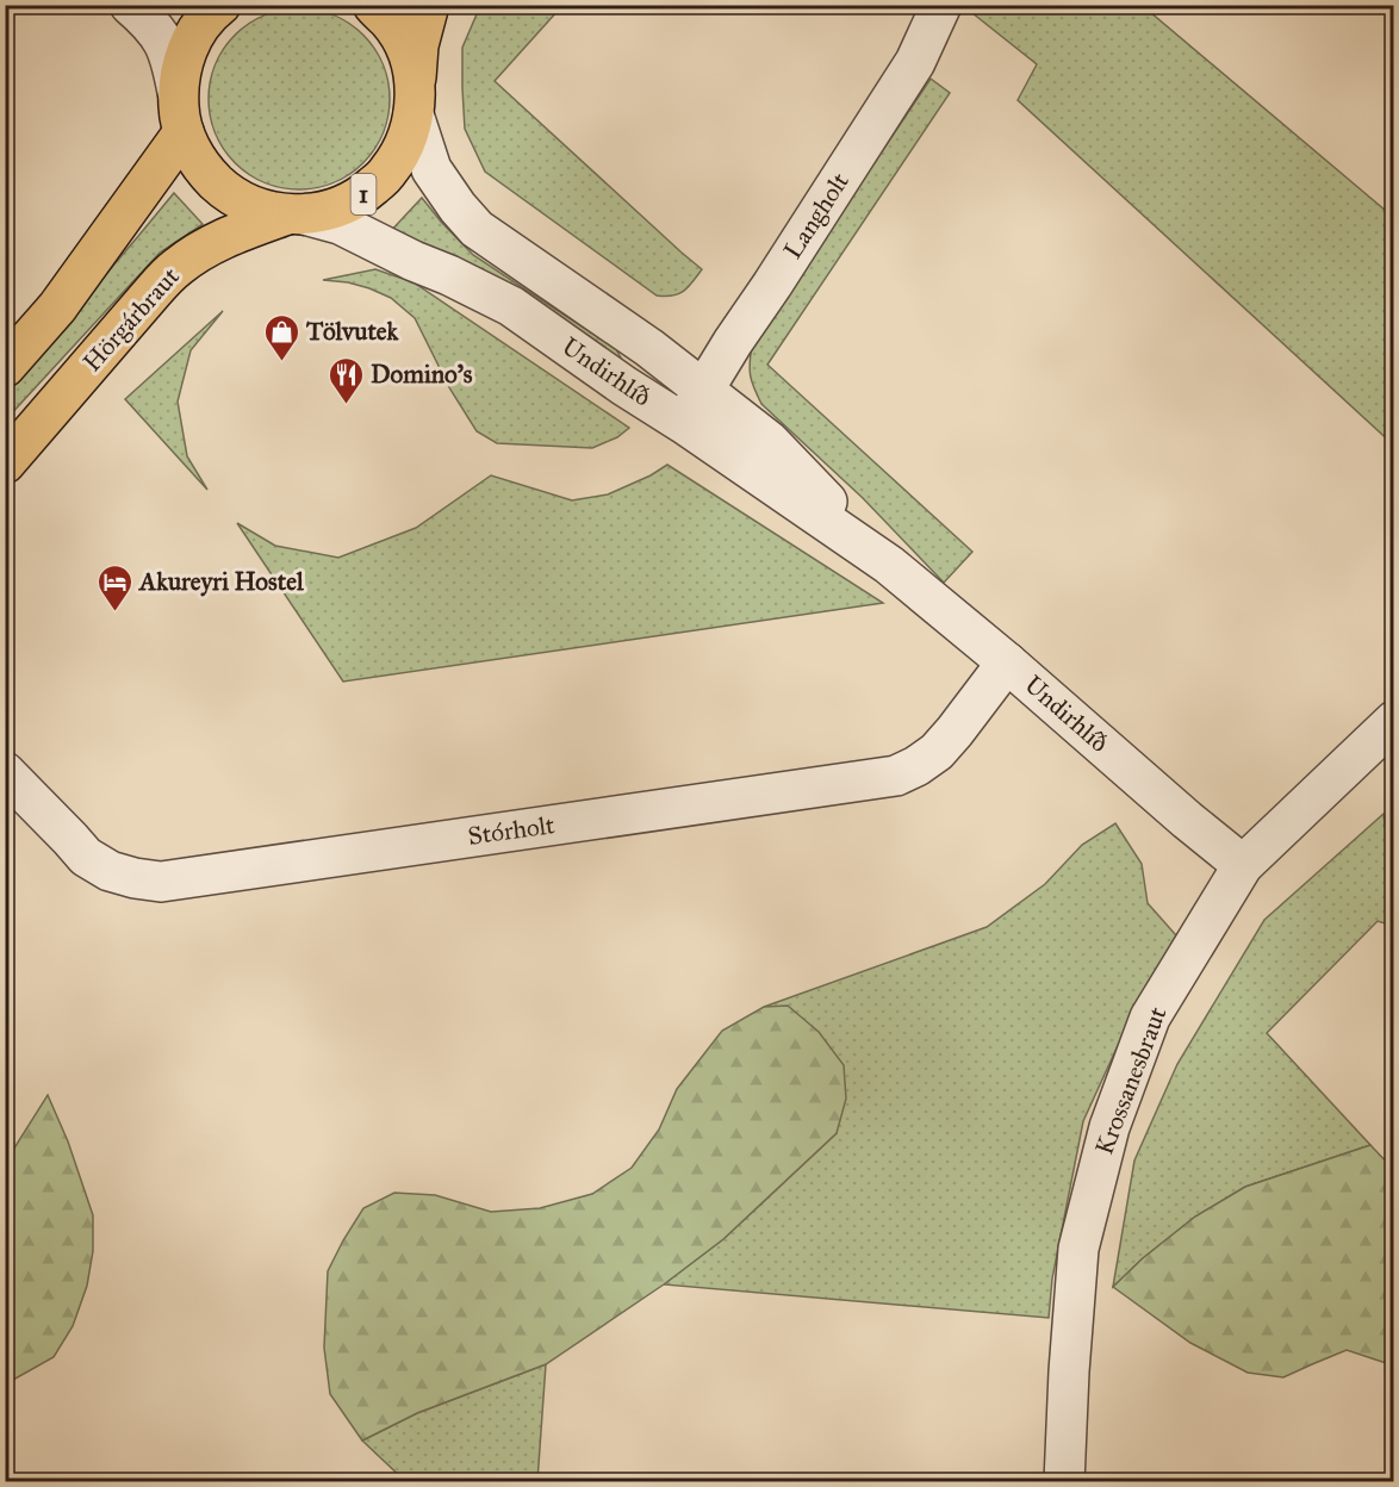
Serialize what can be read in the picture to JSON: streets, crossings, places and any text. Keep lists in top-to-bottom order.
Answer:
{
  "streets": {
    "highway": ["1", "Hörgárbraut"],
    "street": [
      "Langholt",
      "Undirhlíð",
      "Stórholt",
      "Krossanesbraut"
    ]
  },
  "crossings": [
    ["Langholt", "Undirhlíð"],
    ["Hörgárbraut", "Undirhlíð"],
    ["Undirhlíð", "Stórholt"],
    ["Undirhlíð", "Krossanesbraut"]
  ],
  "places": {
    "shop": ["Tölvutek"],
    "restaurant": ["Domino's"],
    "hotel": ["Akureyri Hostel"]
  }
}
